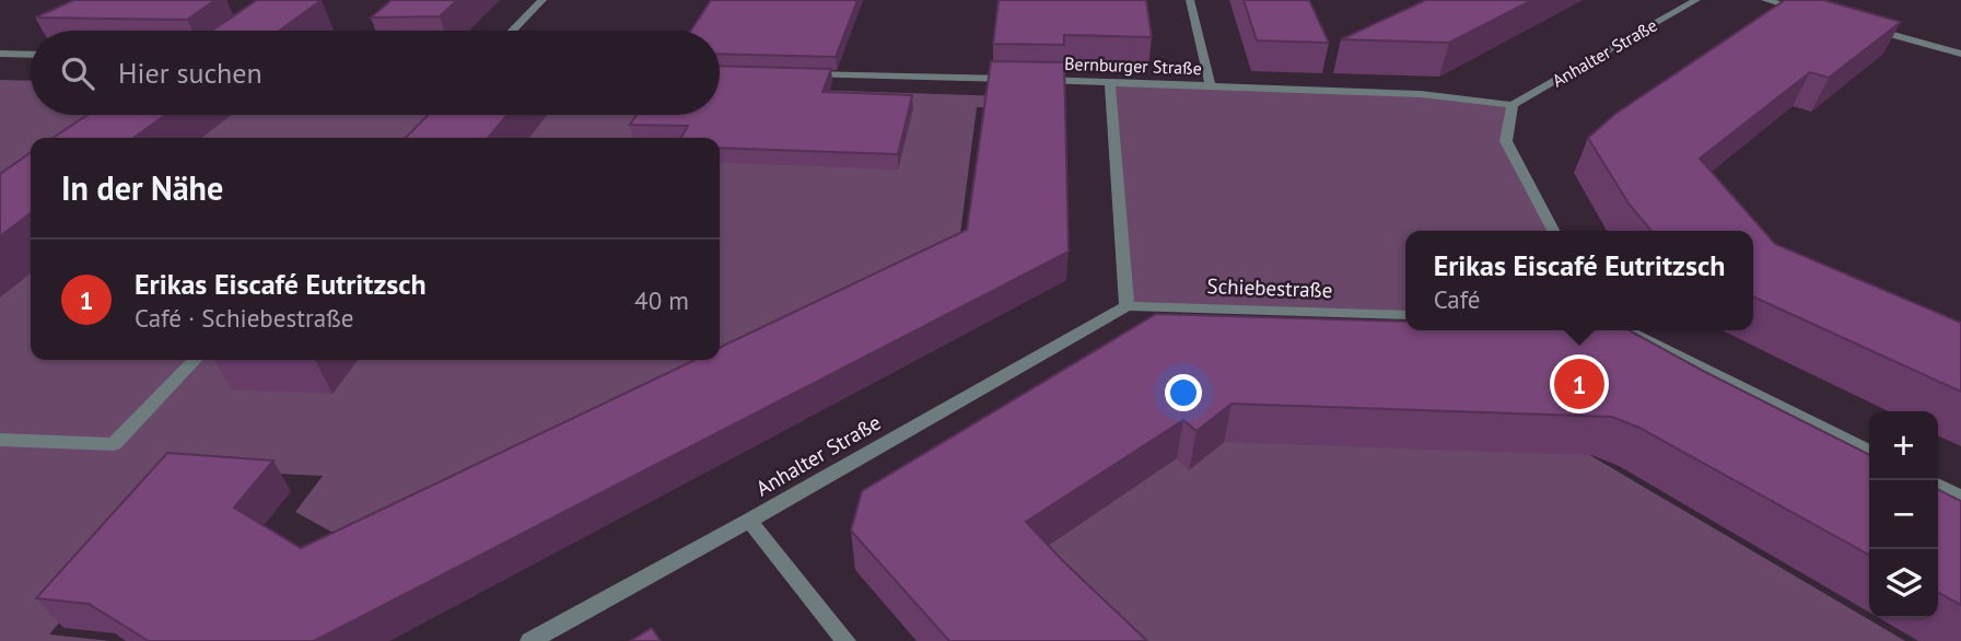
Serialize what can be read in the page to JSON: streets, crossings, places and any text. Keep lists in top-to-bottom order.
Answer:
{
  "streets": {
    "street": ["Anhalter Straße", "Bernburger Straße", "Schiebestraße"]
  },
  "crossings": [
    ["Anhalter Straße", "Bernburger Straße"],
    ["Anhalter Straße", "Schiebestraße"]
  ],
  "page": {
    "search": "Hier suchen",
    "heading": "In der Nähe",
    "popup": ["Erikas Eiscafé Eutritzsch", "Café"],
    "list": [
      {
        "mark": "1",
        "name": "Erikas Eiscafé Eutritzsch",
        "note": "Café · Schiebestraße",
        "value": "40 m"
      }
    ],
    "pins": "1",
    "map_buttons": ["+", "−"]
  }
}
